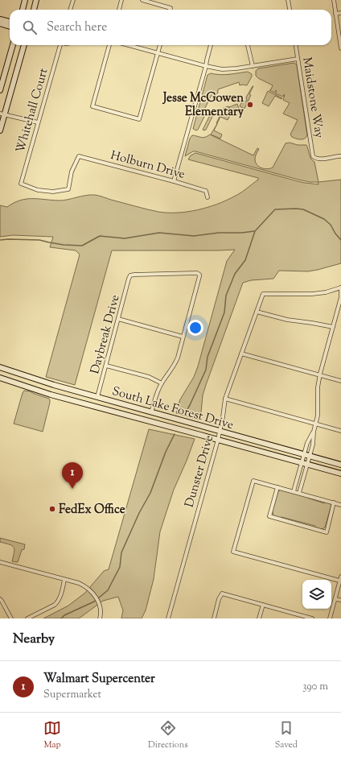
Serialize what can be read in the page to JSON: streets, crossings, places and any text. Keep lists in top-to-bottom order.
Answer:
{
  "streets": {
    "main road": ["South Lake Forest Drive"],
    "street": [
      "Maidstone Way",
      "Whitehall Court",
      "Holburn Drive",
      "Daybreak Drive",
      "Dunster Drive"
    ]
  },
  "crossings": [
    ["Whitehall Court", "Holburn Drive"],
    ["Daybreak Drive", "South Lake Forest Drive"],
    ["South Lake Forest Drive", "Dunster Drive"]
  ],
  "places": ["Jesse McGowen Elementary", "FedEx Office"],
  "page": {
    "search": "Search here",
    "pins": "1",
    "heading": "Nearby",
    "list": [
      {
        "mark": "1",
        "name": "Walmart Supercenter",
        "note": "Supermarket",
        "value": "390 m"
      }
    ],
    "nav": ["Map", "Directions", "Saved"]
  }
}
